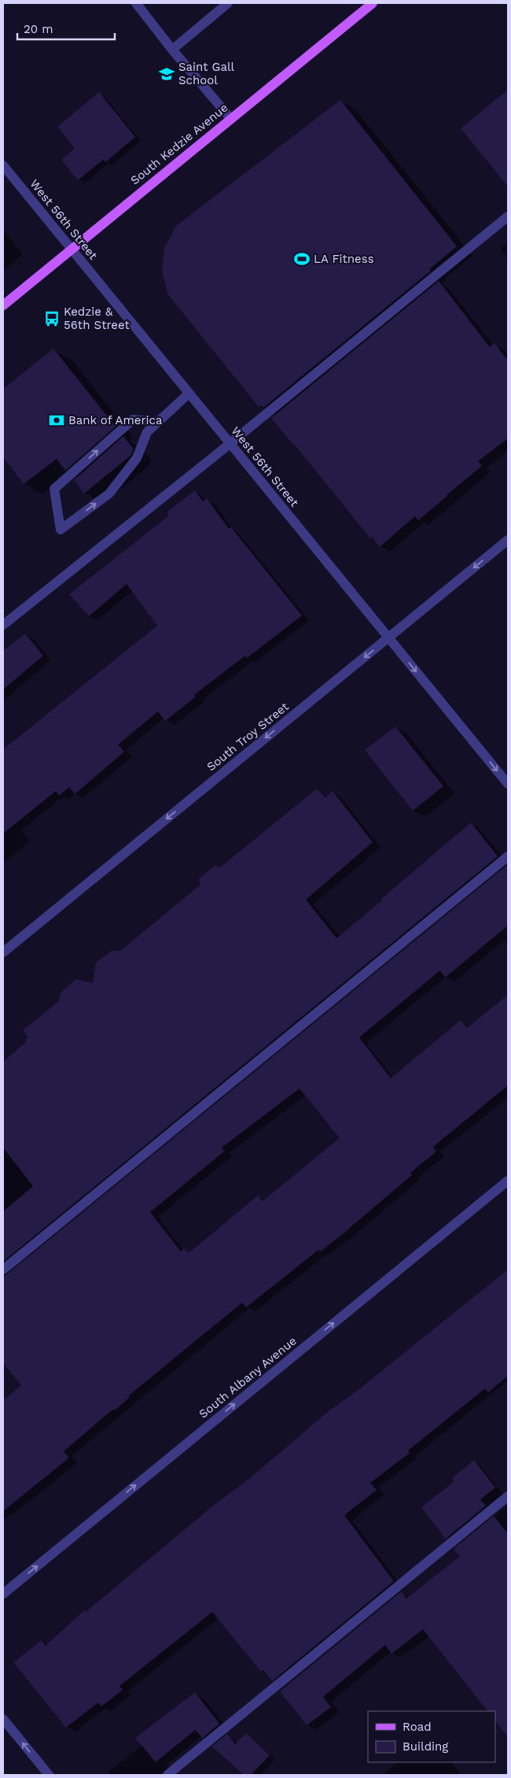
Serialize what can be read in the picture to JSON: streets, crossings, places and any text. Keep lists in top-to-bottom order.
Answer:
{
  "streets": {
    "main road": ["South Kedzie Avenue"],
    "street": ["West 56th Street", "South Troy Street", "South Albany Avenue"]
  },
  "crossings": [
    ["South Kedzie Avenue", "West 56th Street"],
    ["West 56th Street", "South Troy Street"]
  ],
  "one_way": ["South Troy Street", "South Albany Avenue"],
  "places": {
    "school or university": ["Saint Gall School"],
    "sports": ["LA Fitness"],
    "bus stop": ["Kedzie & 56th Street"],
    "bank": ["Bank of America"]
  },
  "legend": ["Road", "Building"],
  "scale_bar": "20 m"
}
